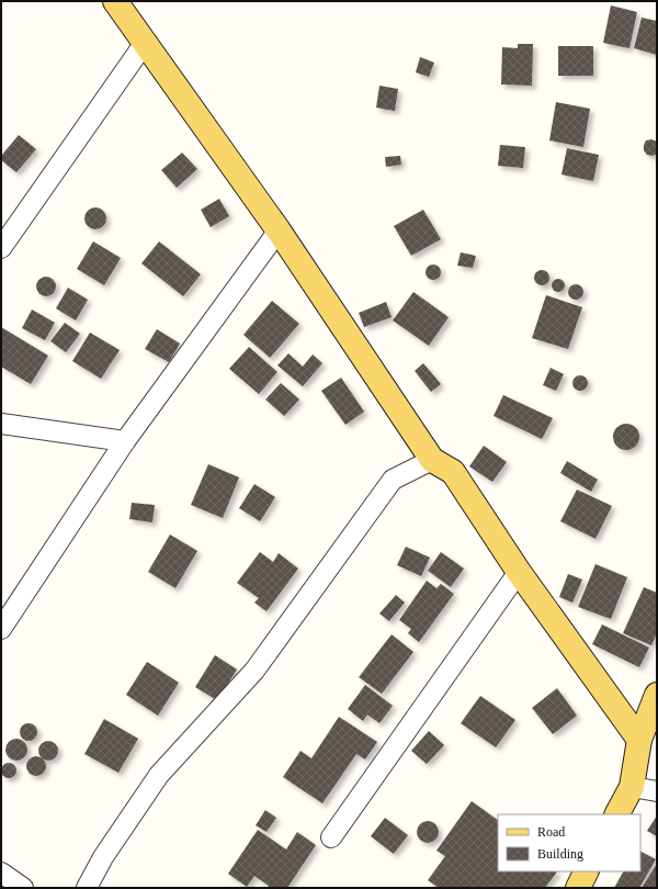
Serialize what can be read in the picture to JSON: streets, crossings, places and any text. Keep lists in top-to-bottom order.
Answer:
{
  "legend": ["Road", "Building"]
}
